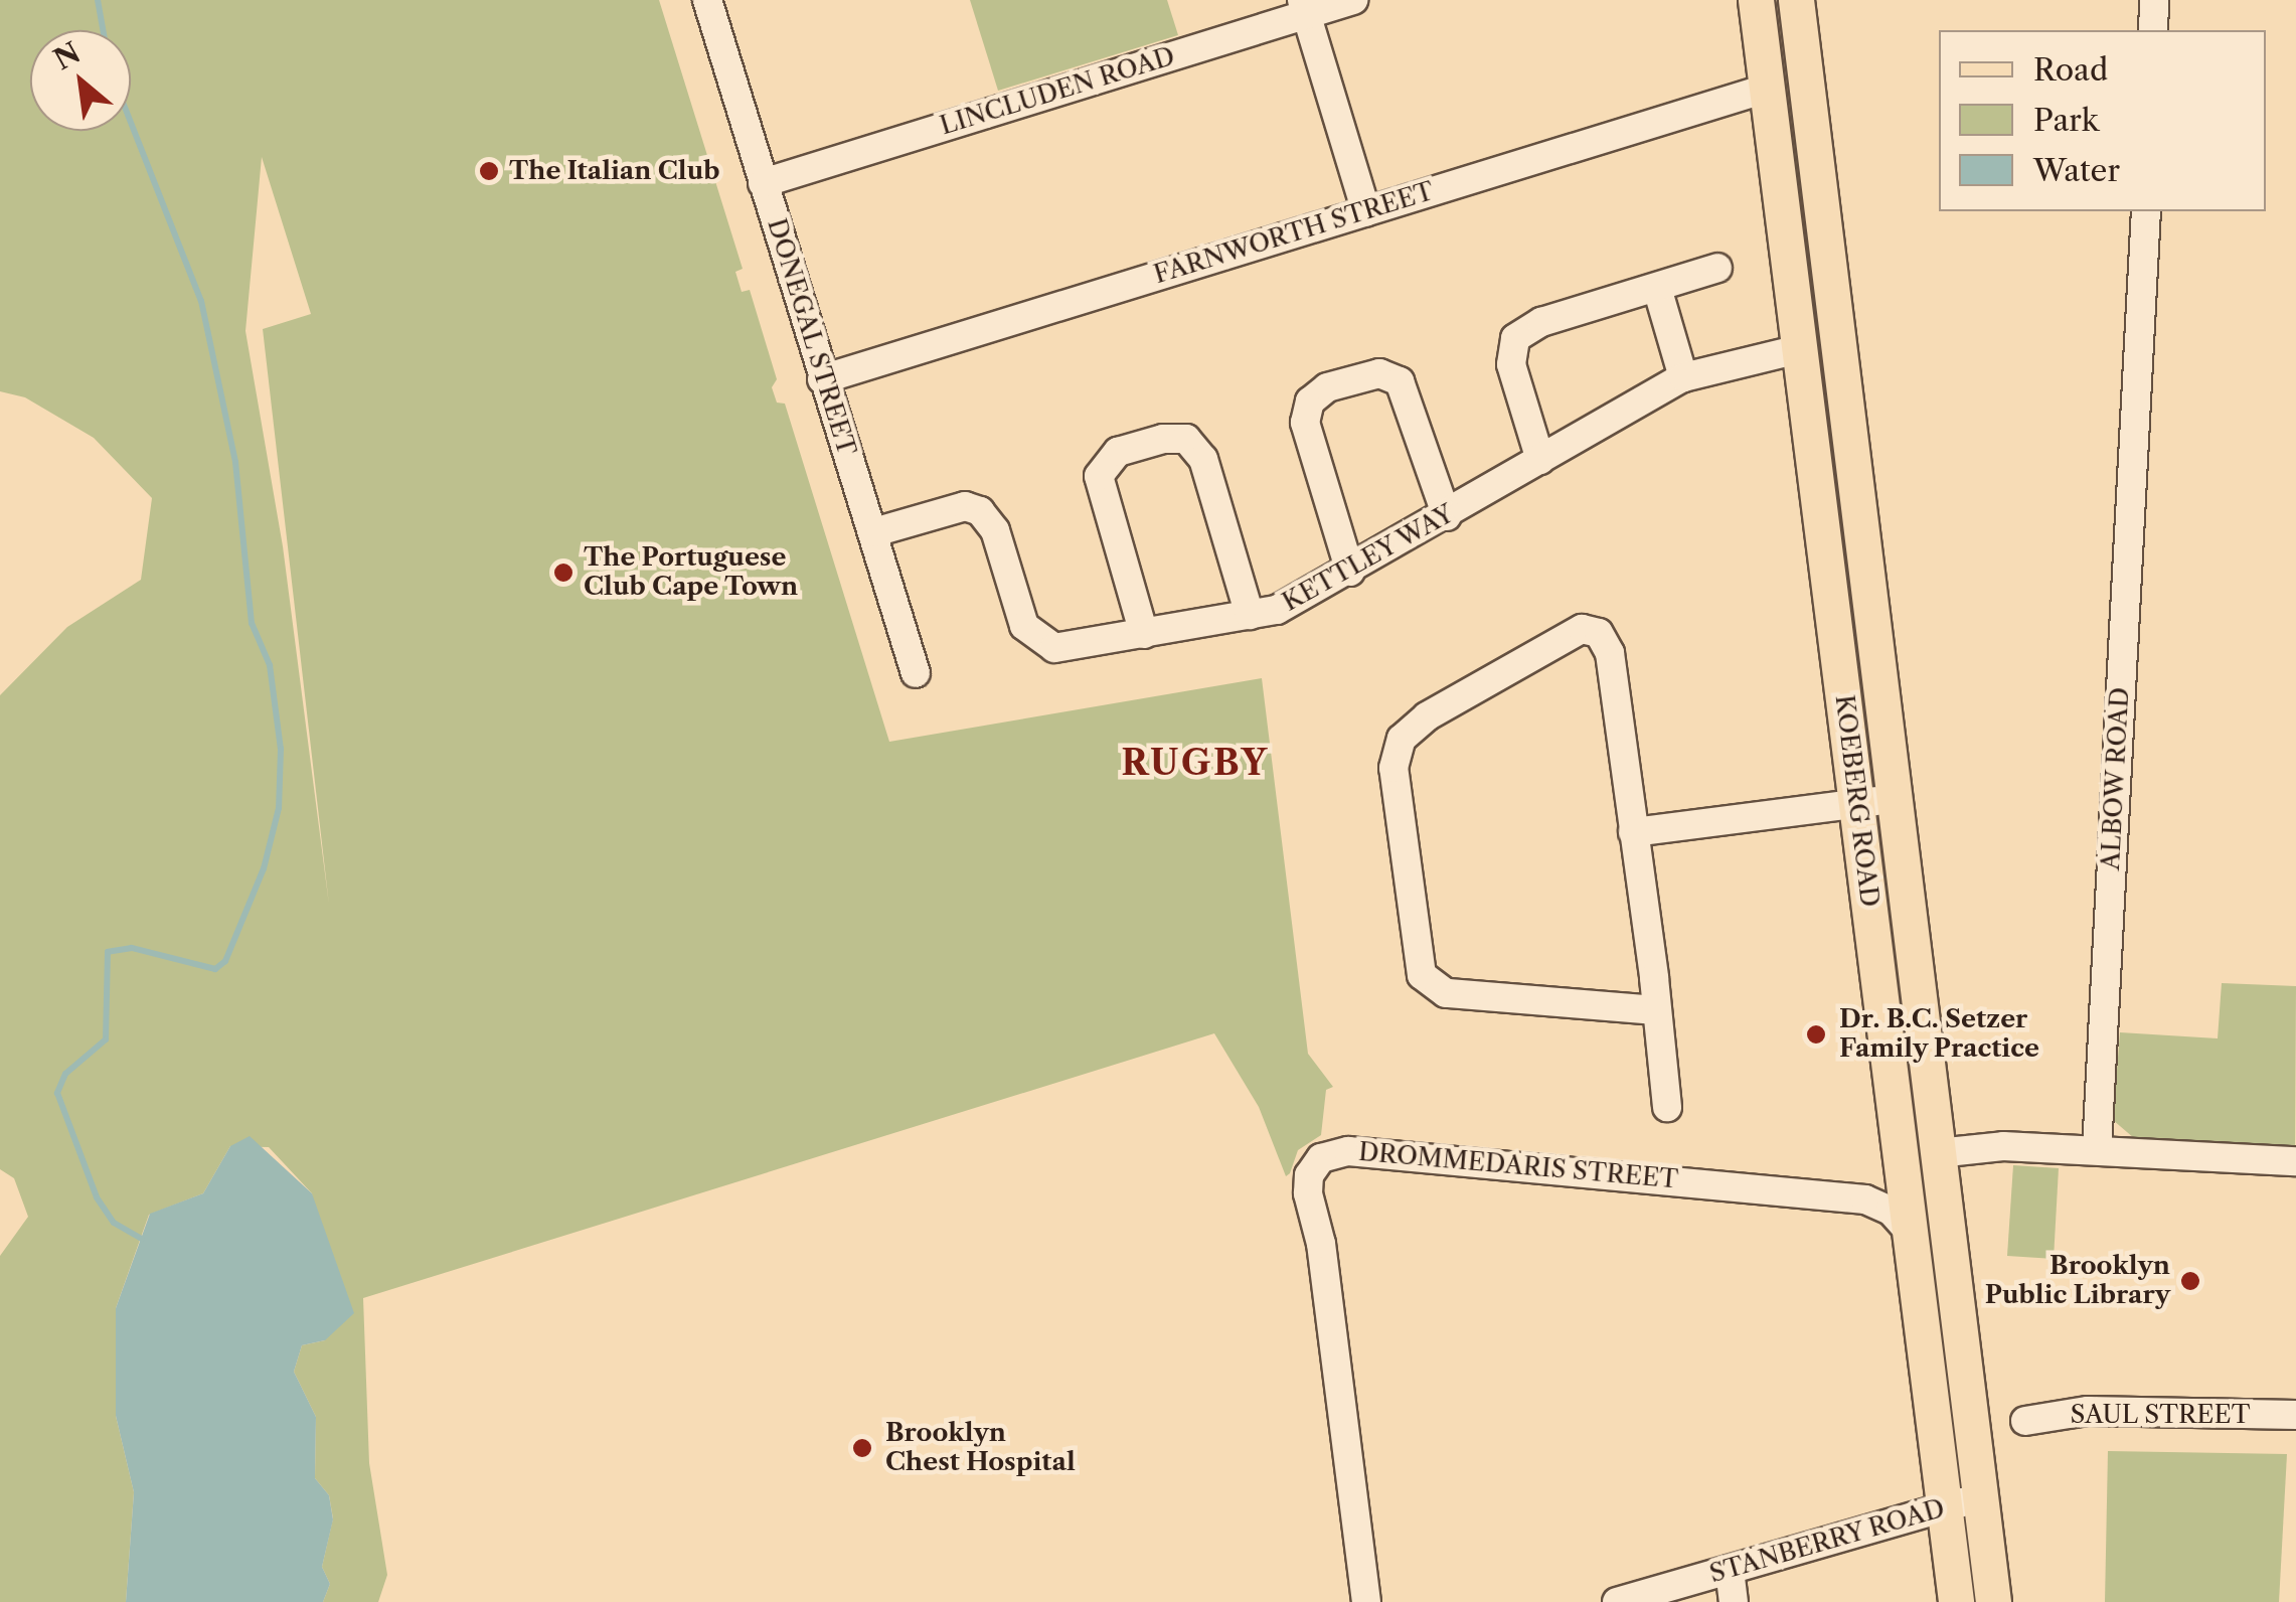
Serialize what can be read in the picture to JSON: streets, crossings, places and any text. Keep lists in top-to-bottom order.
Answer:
{
  "streets": {
    "main road": ["KOEBERG ROAD"],
    "street": [
      "LINCLUDEN ROAD",
      "FARNWORTH STREET",
      "DONEGAL STREET",
      "KETTLEY WAY",
      "ALBOW ROAD",
      "DROMMEDARIS STREET",
      "SAUL STREET",
      "STANBERRY ROAD"
    ]
  },
  "crossings": [
    ["LINCLUDEN ROAD", "DONEGAL STREET"],
    ["FARNWORTH STREET", "DONEGAL STREET"],
    ["FARNWORTH STREET", "KOEBERG ROAD"],
    ["DONEGAL STREET", "KETTLEY WAY"],
    ["KETTLEY WAY", "KOEBERG ROAD"],
    ["KOEBERG ROAD", "DROMMEDARIS STREET"],
    ["KOEBERG ROAD", "STANBERRY ROAD"]
  ],
  "districts": ["RUGBY"],
  "places": [
    "The Italian Club",
    "The Portuguese Club Cape Town",
    "Dr. B.C. Setzer Family Practice",
    "Brooklyn Public Library",
    "Brooklyn Chest Hospital"
  ],
  "legend": ["Road", "Park", "Water"],
  "north": "top left"
}
